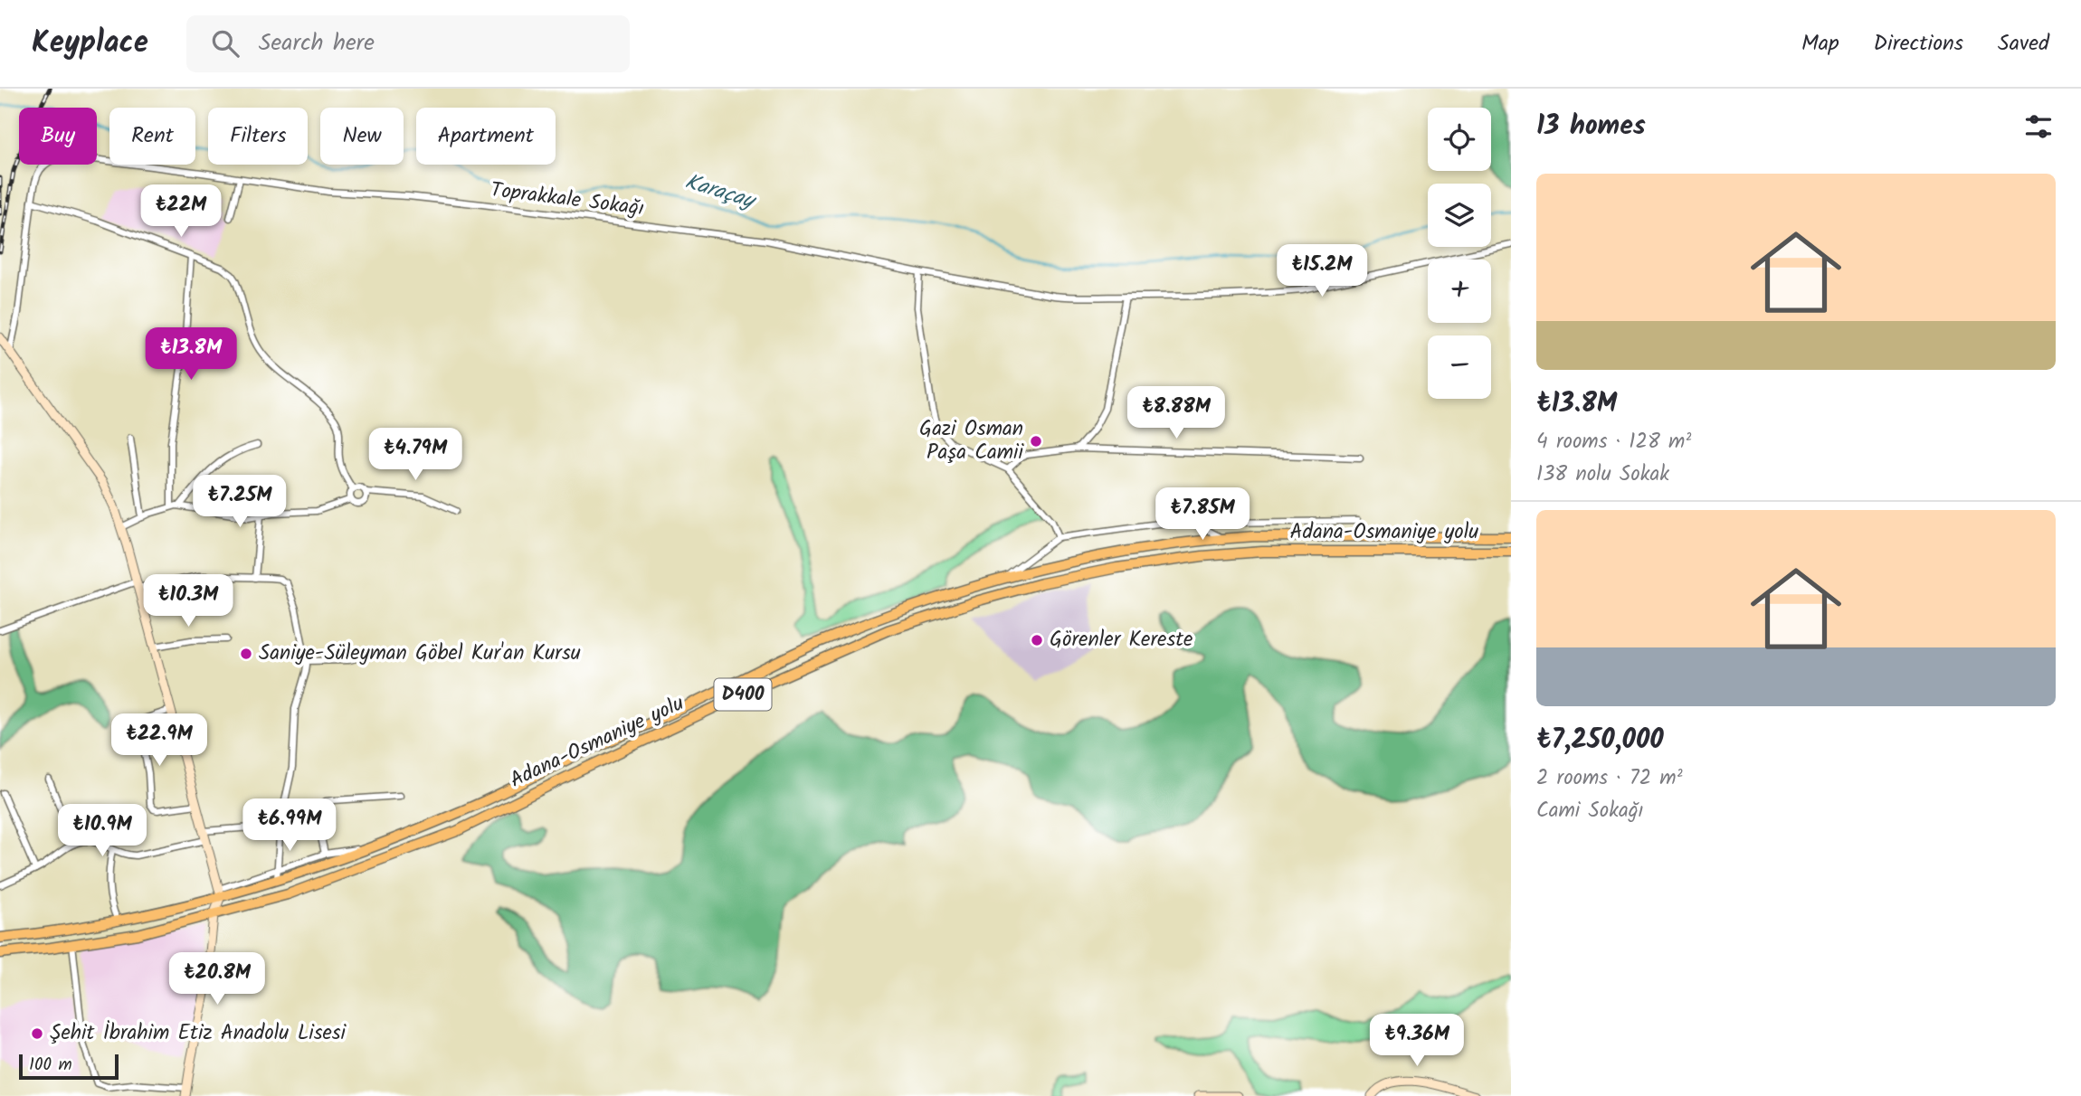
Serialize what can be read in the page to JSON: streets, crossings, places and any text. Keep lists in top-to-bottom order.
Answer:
{
  "streets": {
    "highway": ["Adana-Osmaniye yolu", "D400"],
    "street": ["Toprakkale Sokağı"]
  },
  "water": ["Karaçay"],
  "places": [
    "Gazi Osman Paşa Camii",
    "Görenler Kereste",
    "Saniye-Süleyman Göbel Kur'an Kursu",
    "Şehit İbrahim Etiz Anadolu Lisesi"
  ],
  "scale_bar": "100 m",
  "page": {
    "header": "Keyplace",
    "search": "Search here",
    "nav": ["Map", "Directions", "Saved"],
    "heading": "13 homes",
    "map_buttons": ["+", "−"],
    "chip": [
      "Buy",
      "Rent",
      "Filters",
      "New",
      "Apartment"
    ],
    "list": [
      {
        "name": "₺13.8M",
        "note": "4 rooms · 128 m² · 138 nolu Sokak"
      },
      {
        "name": "₺7,250,000",
        "note": "2 rooms · 72 m² · Cami Sokağı"
      }
    ],
    "price": [
      "₺22M",
      "₺15.2M",
      "₺13.8M",
      "₺8.88M",
      "₺4.79M",
      "₺7.25M",
      "₺7.85M",
      "₺10.3M",
      "₺22.9M",
      "₺6.99M",
      "₺10.9M",
      "₺20.8M",
      "₺9.36M"
    ],
    "scale": "100 m"
  }
}
